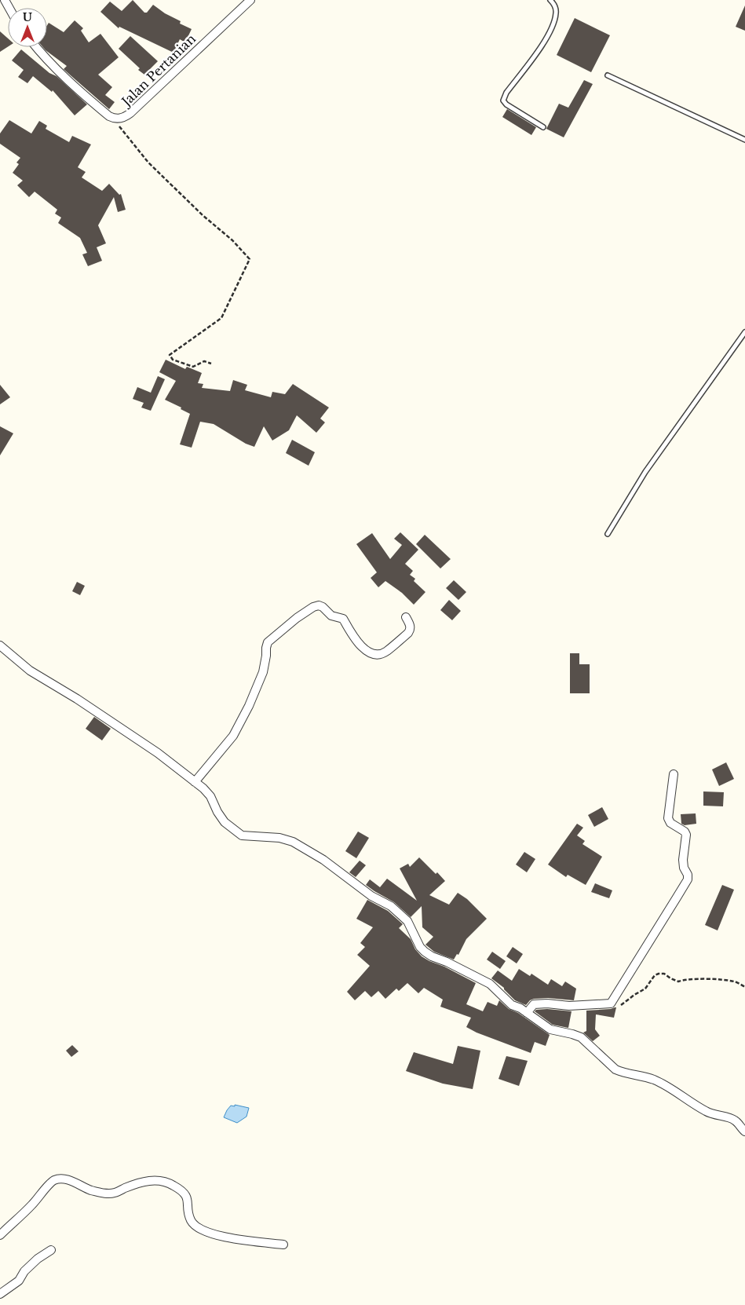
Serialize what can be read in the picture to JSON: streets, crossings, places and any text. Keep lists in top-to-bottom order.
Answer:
{
  "streets": {
    "street": ["Jalan Pertanian"]
  },
  "north": "top"
}
